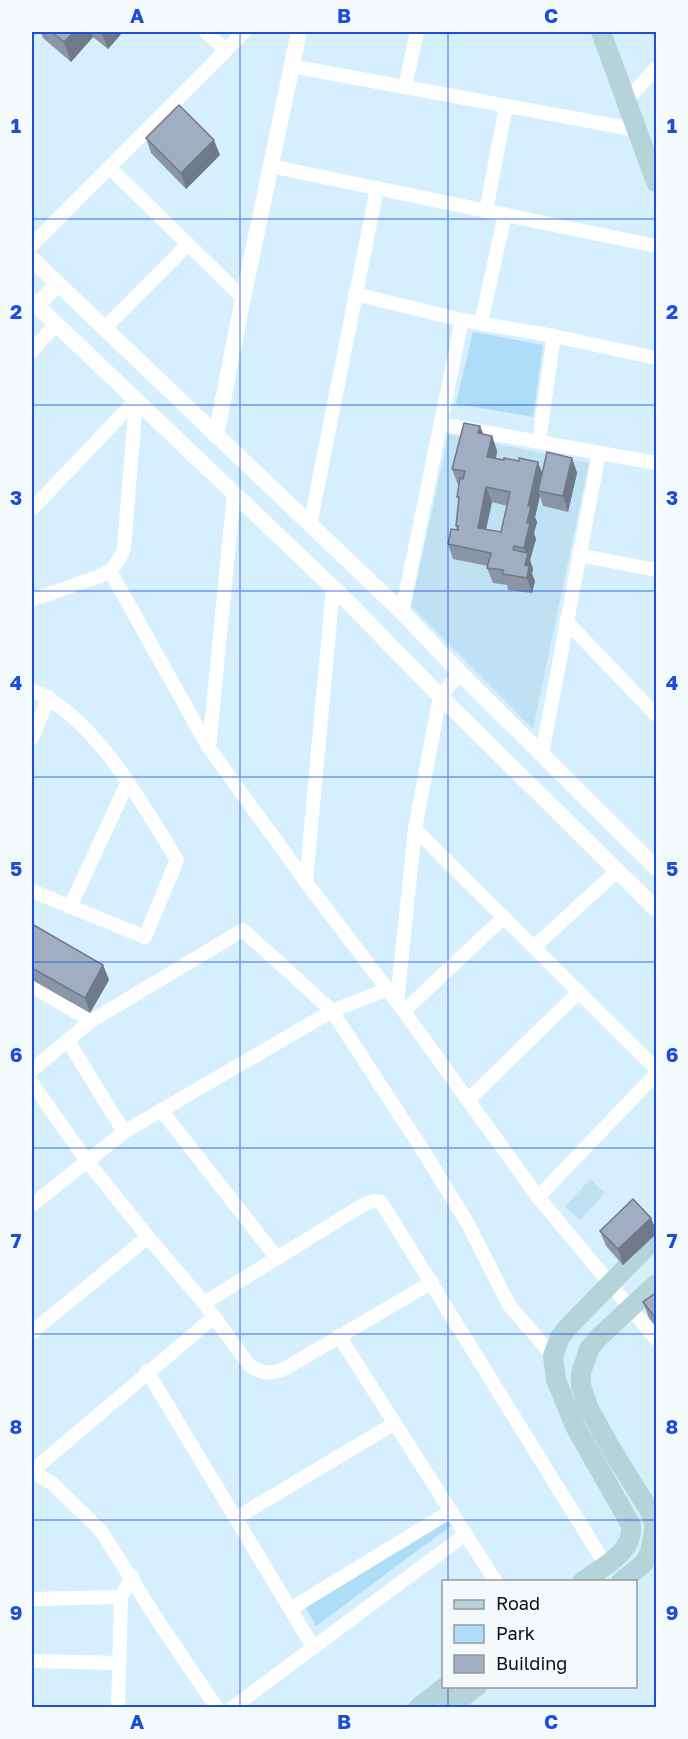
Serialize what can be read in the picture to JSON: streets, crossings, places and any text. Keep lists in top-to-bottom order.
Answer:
{
  "legend": ["Road", "Park", "Building"],
  "grid": {
    "columns": ["A", "B", "C"],
    "rows": [
      "1",
      "2",
      "3",
      "4",
      "5",
      "6",
      "7",
      "8",
      "9"
    ]
  }
}
